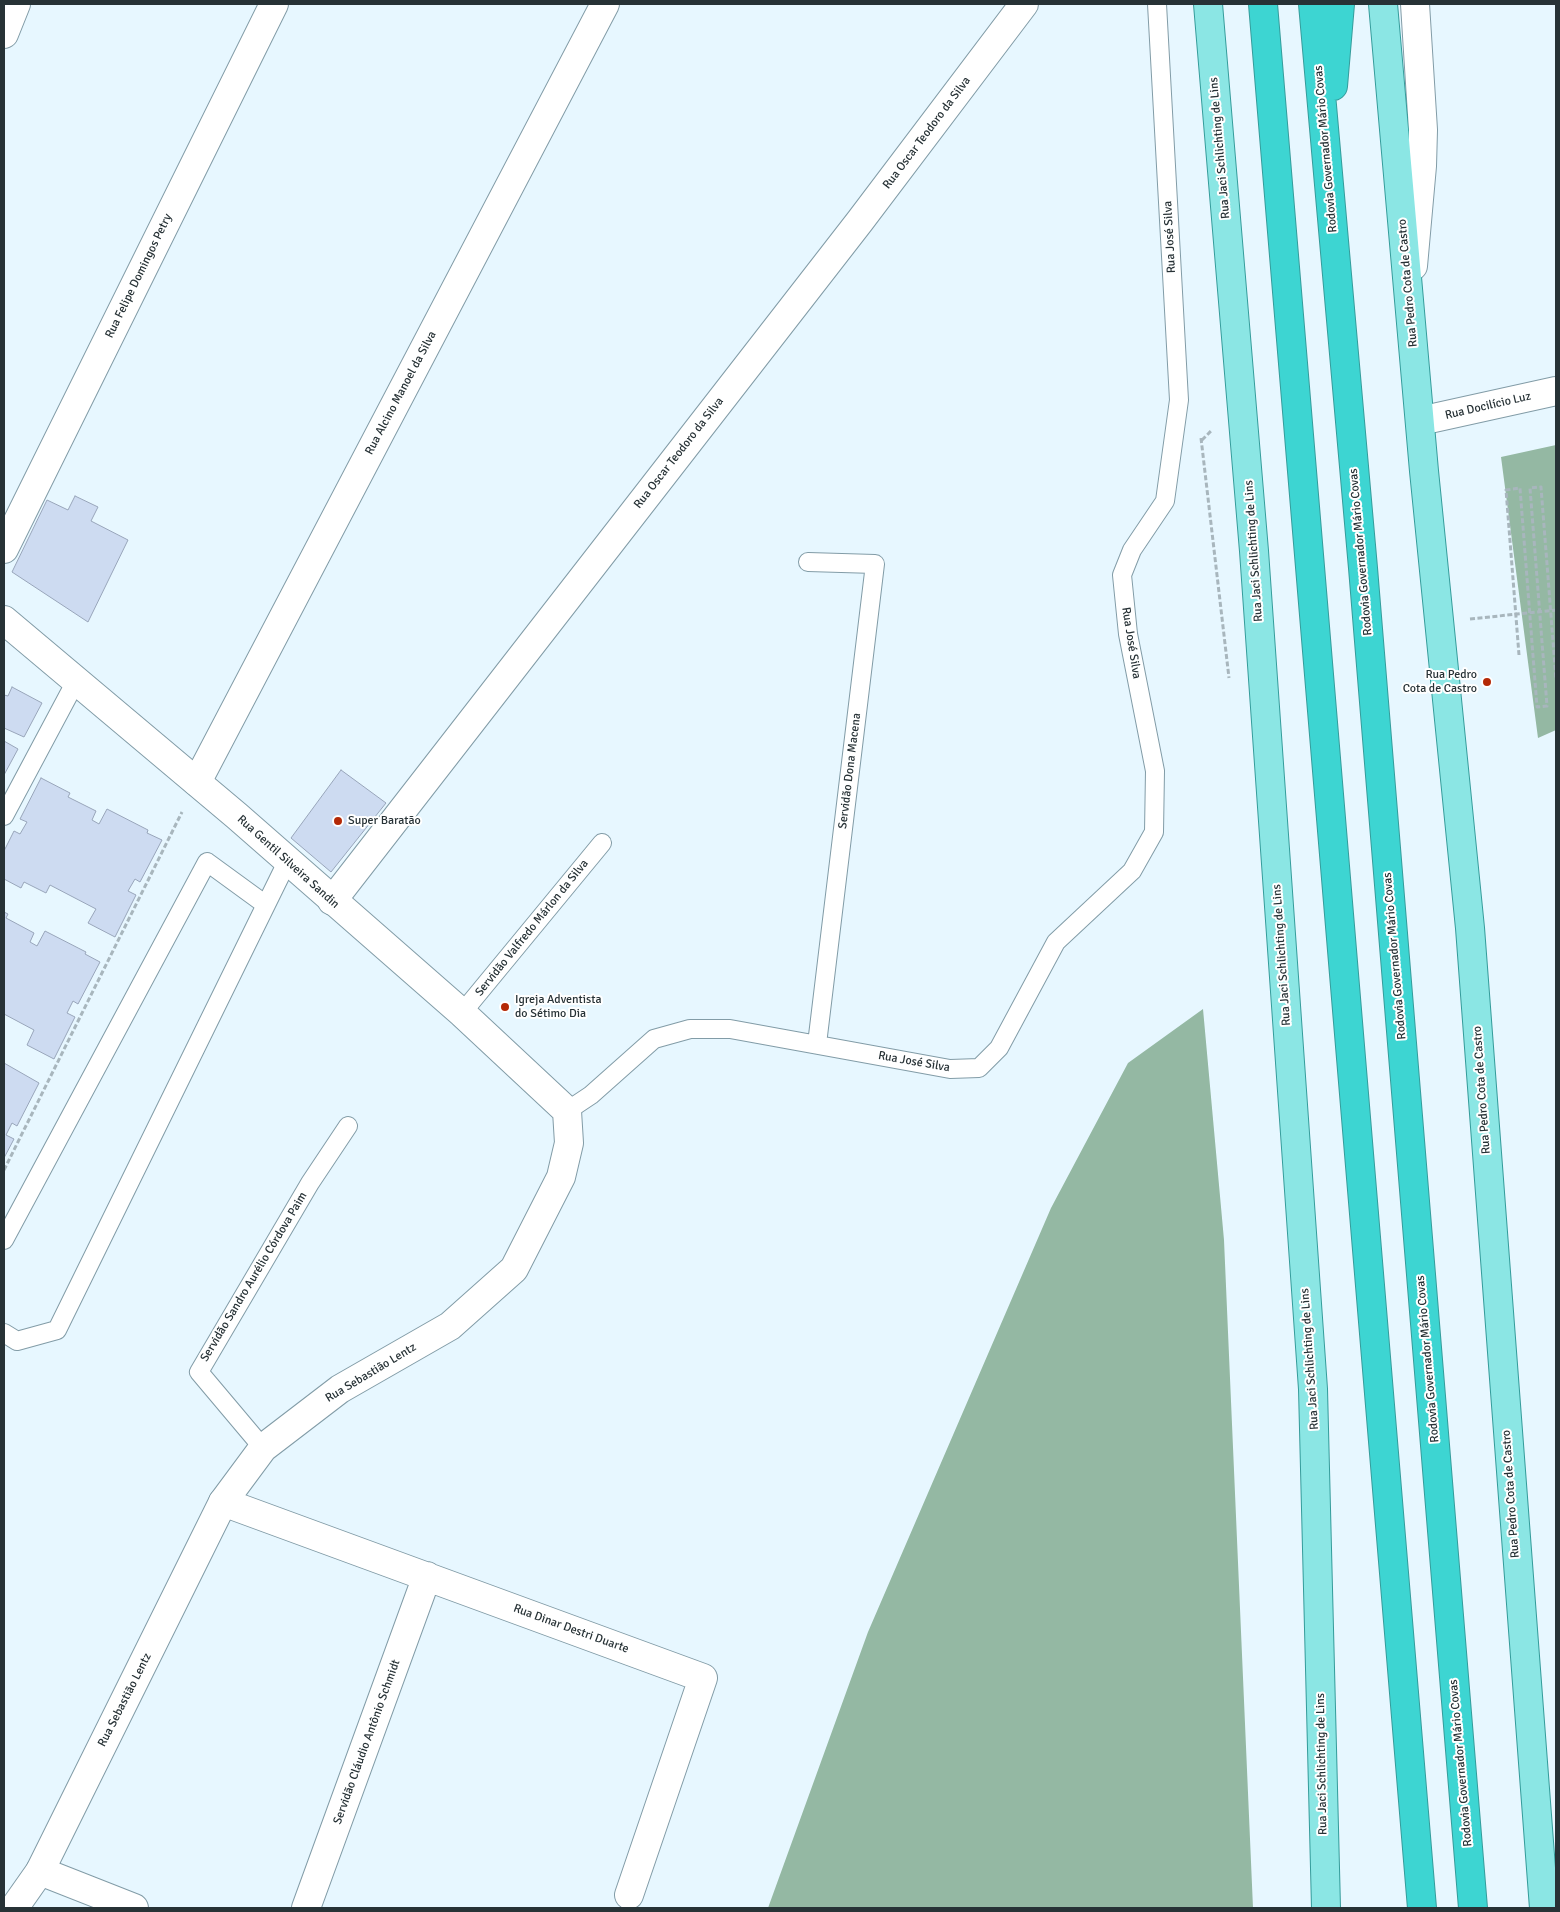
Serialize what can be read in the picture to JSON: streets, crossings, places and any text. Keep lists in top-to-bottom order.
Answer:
{
  "streets": {
    "highway": ["Rodovia Governador Mário Covas"],
    "main road": ["Rua Jaci Schlichting de Lins", "Rua Pedro Cota de Castro"],
    "street": [
      "Rua Oscar Teodoro da Silva",
      "Rua Felipe Domingos Petry",
      "Rua Alcino Manoel da Silva",
      "Rua Docilício Luz",
      "Rua Gentil Silveira Sandin",
      "Rua Sebastião Lentz",
      "Rua Dinar Destri Duarte",
      "Servidão Cláudio Antônio Schmidt"
    ],
    "lane": [
      "Rua José Silva",
      "Servidão Dona Macena",
      "Servidão Valfredo Márlon da Silva",
      "Servidão Sandro Aurélio Córdova Paim"
    ]
  },
  "crossings": [
    ["Rua Oscar Teodoro da Silva", "Rua Gentil Silveira Sandin"],
    ["Rua José Silva", "Servidão Dona Macena"],
    ["Rua Pedro Cota de Castro", "Rua Docilício Luz"],
    ["Rua Alcino Manoel da Silva", "Rua Gentil Silveira Sandin"],
    ["Rua Gentil Silveira Sandin", "Servidão Valfredo Márlon da Silva"],
    ["Rua Gentil Silveira Sandin", "Rua Sebastião Lentz"],
    ["Servidão Sandro Aurélio Córdova Paim", "Rua Sebastião Lentz"],
    ["Rua Sebastião Lentz", "Rua Dinar Destri Duarte"],
    ["Rua Dinar Destri Duarte", "Servidão Cláudio Antônio Schmidt"]
  ],
  "places": ["Rua Pedro Cota de Castro", "Super Baratão", "Igreja Adventista do Sétimo Dia"]
}
